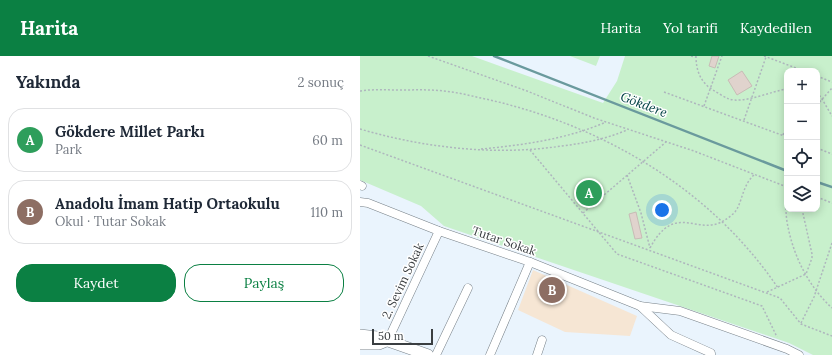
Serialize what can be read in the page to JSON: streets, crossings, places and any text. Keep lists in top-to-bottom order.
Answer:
{
  "streets": {
    "street": ["Tutar Sokak", "2. Sevim Sokak"]
  },
  "crossings": [
    ["Tutar Sokak", "2. Sevim Sokak"]
  ],
  "water": ["Gökdere"],
  "scale_bar": "50 m",
  "page": {
    "header": "Harita",
    "nav": ["Harita", "Yol tarifi", "Kaydedilen"],
    "heading": ["Yakında", "2 sonuç"],
    "map_buttons": ["+", "−"],
    "list": [
      {
        "mark": "A",
        "name": "Gökdere Millet Parkı",
        "note": "Park",
        "value": "60 m"
      },
      {
        "mark": "B",
        "name": "Anadolu İmam Hatip Ortaokulu",
        "note": "Okul · Tutar Sokak",
        "value": "110 m"
      }
    ],
    "pins": ["A", "B"],
    "buttons": ["Kaydet", "Paylaş"],
    "scale": "50 m"
  }
}
